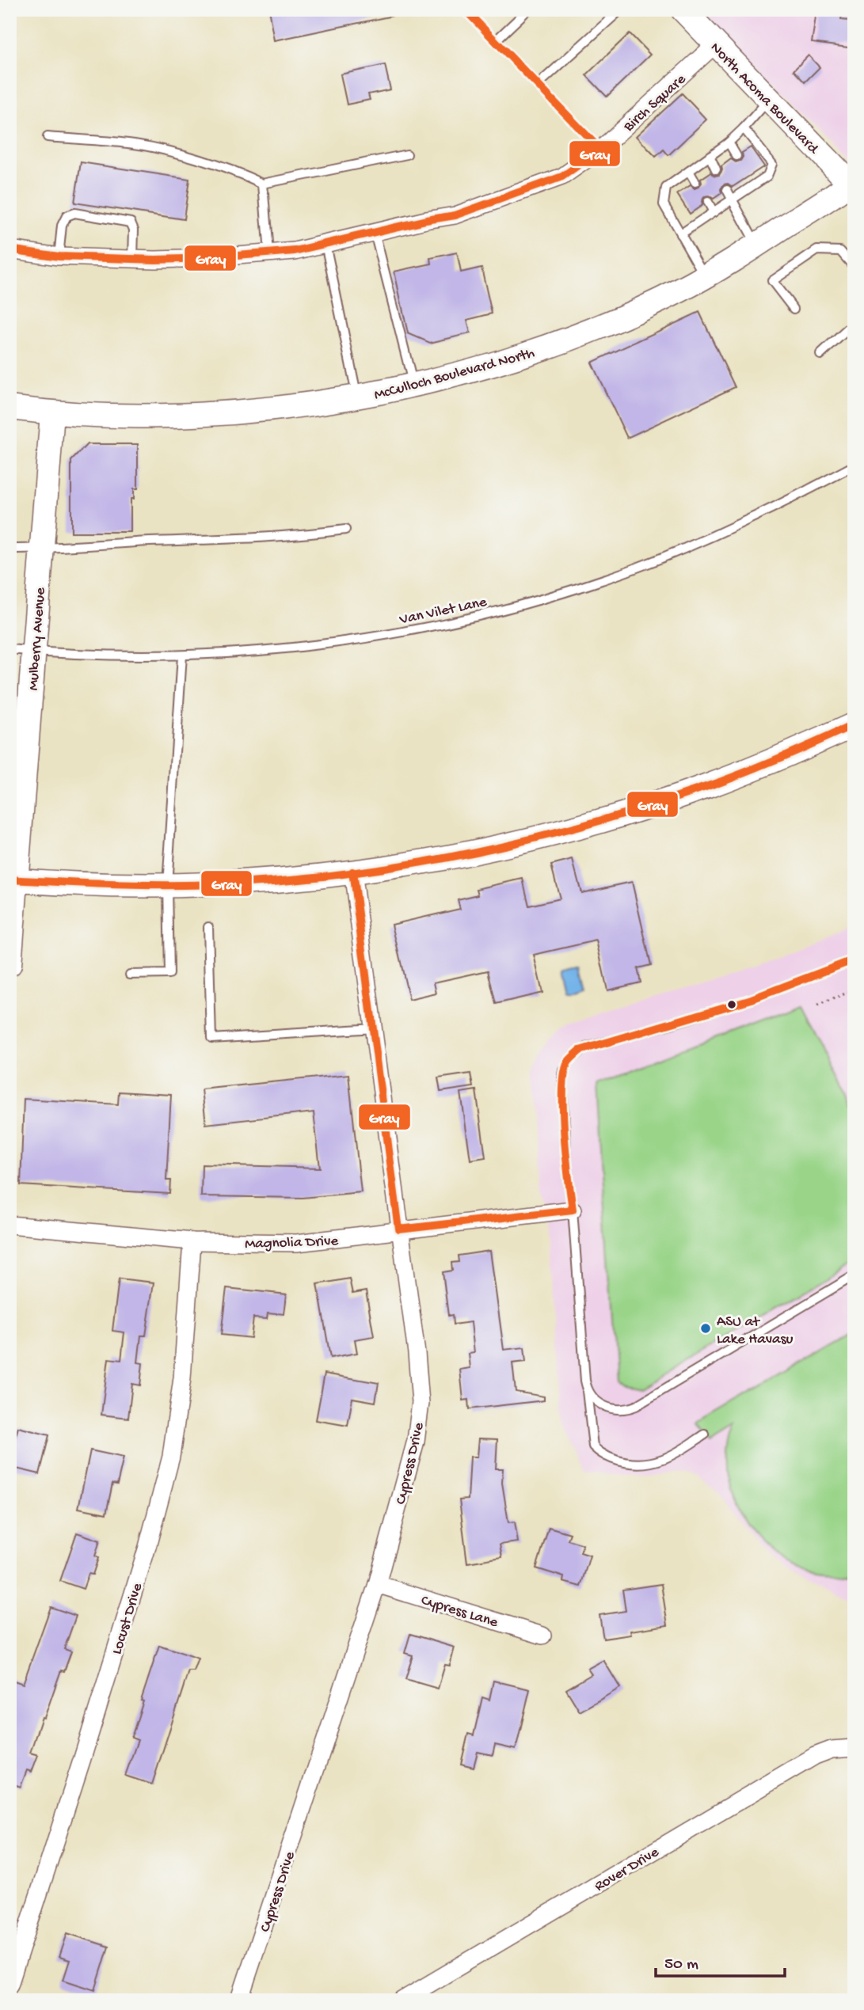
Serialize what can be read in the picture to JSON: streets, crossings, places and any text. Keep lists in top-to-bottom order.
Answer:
{
  "streets": {
    "street": [
      "North Acoma Boulevard",
      "Birch Square",
      "McCulloch Boulevard North",
      "Mulberry Avenue",
      "Magnolia Drive",
      "Cypress Drive",
      "Cypress Lane",
      "Locust Drive",
      "Rover Drive"
    ],
    "lane": ["Van Vilet Lane"]
  },
  "crossings": [
    ["North Acoma Boulevard", "Birch Square"],
    ["North Acoma Boulevard", "McCulloch Boulevard North"],
    ["McCulloch Boulevard North", "Mulberry Avenue"],
    ["Van Vilet Lane", "Mulberry Avenue"],
    ["Magnolia Drive", "Cypress Drive"],
    ["Magnolia Drive", "Locust Drive"],
    ["Cypress Drive", "Cypress Lane"]
  ],
  "places": ["ASU at Lake Havasu"],
  "lines": ["transit line Gray"],
  "scale_bar": "50 m"
}
